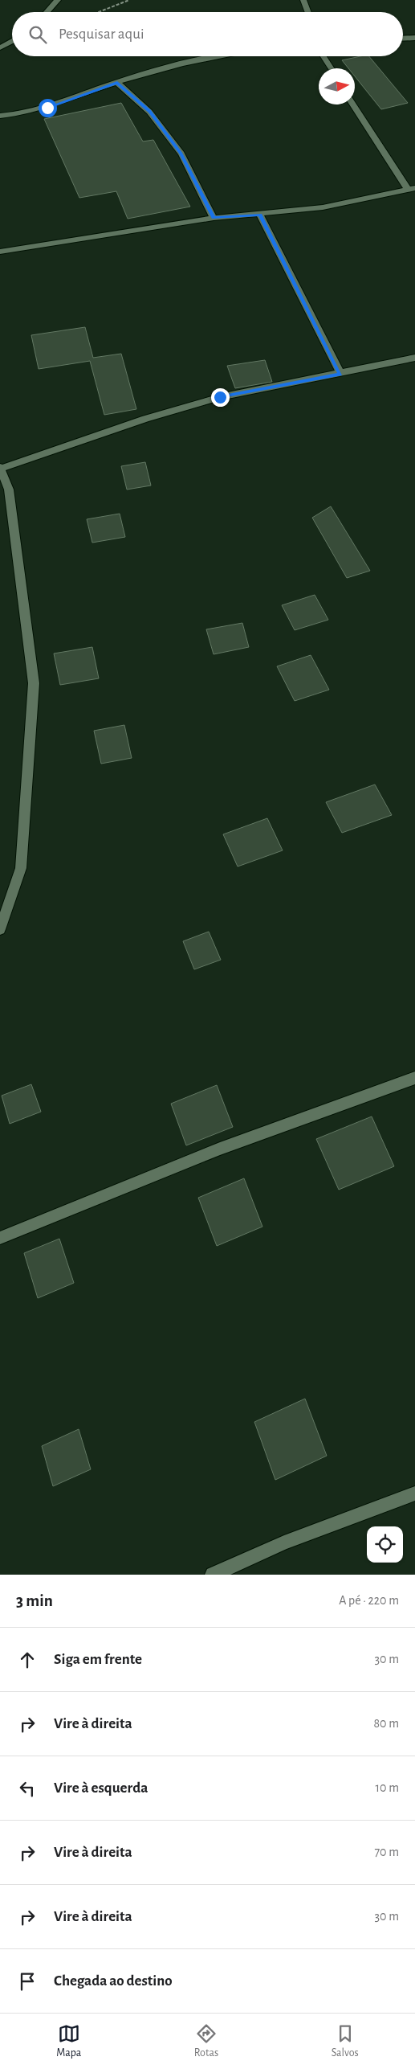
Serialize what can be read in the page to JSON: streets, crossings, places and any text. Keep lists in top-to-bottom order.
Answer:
{
  "north": "right",
  "page": {
    "search": "Pesquisar aqui",
    "heading": ["3 min", "A pé · 220 m"],
    "list": [
      ["Siga em frente", "30 m"],
      ["Vire à direita", "80 m"],
      ["Vire à esquerda", "10 m"],
      ["Vire à direita", "70 m"],
      ["Vire à direita", "30 m"],
      "Chegada ao destino"
    ],
    "nav": ["Mapa", "Rotas", "Salvos"]
  }
}
